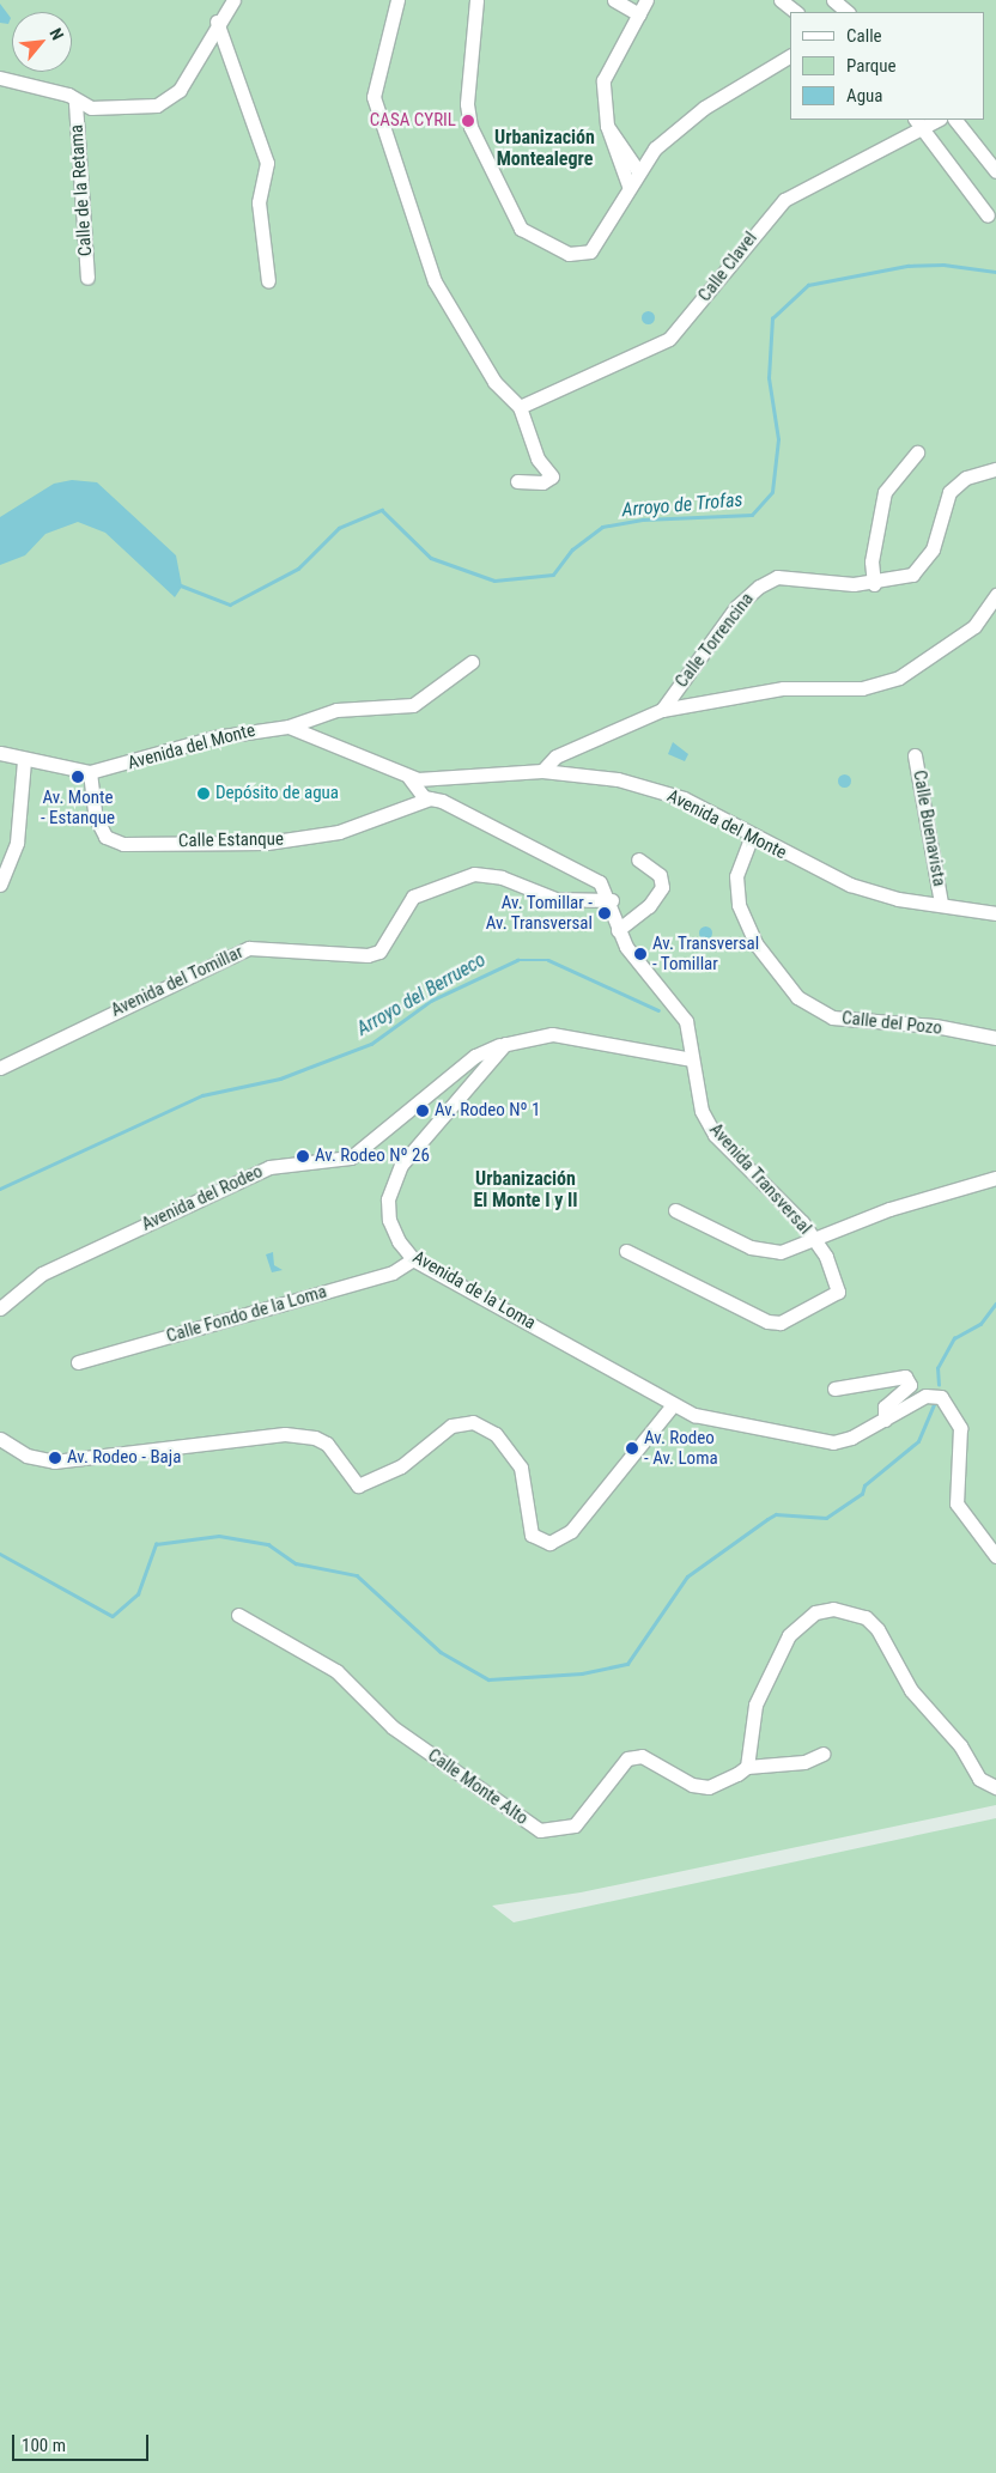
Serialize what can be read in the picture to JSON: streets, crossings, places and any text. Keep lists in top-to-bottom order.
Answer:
{
  "streets": {
    "street": [
      "Calle de la Retama",
      "Calle Clavel",
      "Calle Torrencina",
      "Avenida del Monte",
      "Calle Buenavista",
      "Calle Estanque",
      "Avenida del Tomillar",
      "Calle del Pozo",
      "Avenida Transversal",
      "Avenida del Rodeo",
      "Avenida de la Loma",
      "Calle Fondo de la Loma",
      "Calle Monte Alto"
    ]
  },
  "crossings": [
    ["Avenida del Monte", "Calle Buenavista"],
    ["Avenida del Monte", "Calle Estanque"],
    ["Avenida del Monte", "Calle del Pozo"],
    ["Avenida del Tomillar", "Avenida Transversal"],
    ["Avenida del Rodeo", "Avenida de la Loma"],
    ["Avenida de la Loma", "Calle Fondo de la Loma"]
  ],
  "districts": ["Urbanización Montealegre", "Urbanización El Monte I y II"],
  "water": ["Arroyo de Trofas", "Arroyo del Berrueco"],
  "places": [
    "CASA CYRIL",
    "Av. Monte - Estanque",
    "Depósito de agua",
    "Av. Tomillar - Av. Transversal",
    "Av. Transversal - Tomillar",
    "Av. Rodeo Nº 1",
    "Av. Rodeo Nº 26",
    "Av. Rodeo - Av. Loma",
    "Av. Rodeo - Baja"
  ],
  "legend": ["Calle", "Parque", "Agua"],
  "scale_bar": "100 m",
  "north": "top right"
}
